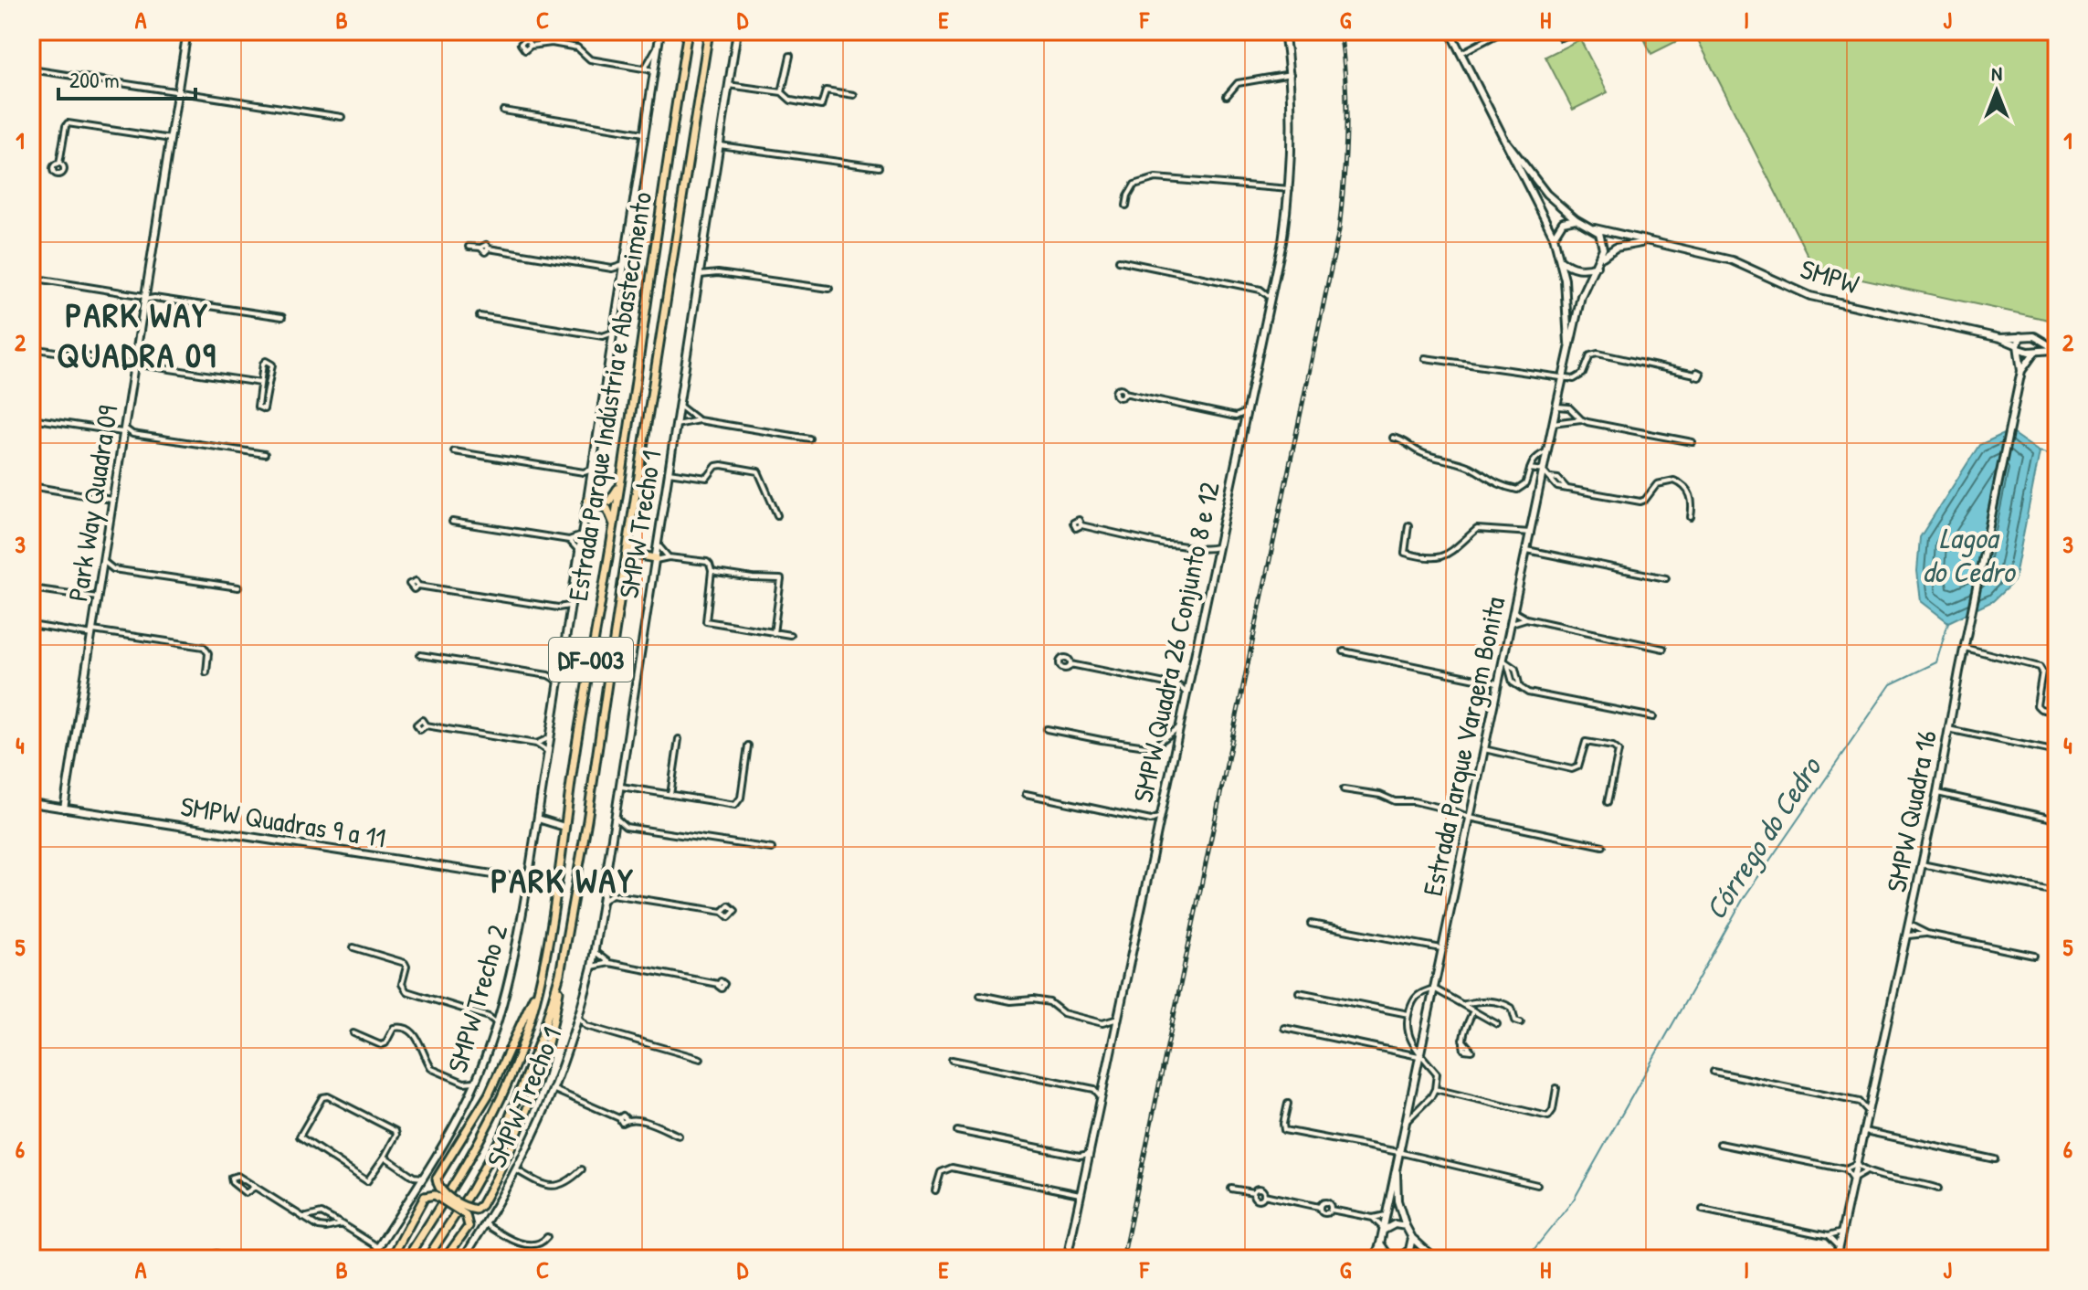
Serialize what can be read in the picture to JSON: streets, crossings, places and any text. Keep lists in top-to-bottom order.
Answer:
{
  "streets": {
    "highway": ["Estrada Parque Indústria e Abastecimento", "DF-003"],
    "street": [
      "SMPW",
      "Park Way Quadra 09",
      "SMPW Trecho 1",
      "SMPW Quadra 26 Conjunto 8 e 12",
      "Estrada Parque Vargem Bonita",
      "SMPW Quadra 16",
      "SMPW Quadras 9 a 11",
      "SMPW Trecho 2"
    ]
  },
  "crossings": [
    ["SMPW", "Estrada Parque Vargem Bonita"],
    ["SMPW", "SMPW Quadra 16"],
    ["Park Way Quadra 09", "SMPW Quadras 9 a 11"],
    ["SMPW Quadras 9 a 11", "SMPW Trecho 2"]
  ],
  "districts": ["PARK WAY QUADRA 09", "PARK WAY"],
  "water": ["Lagoa do Cedro", "Córrego do Cedro"],
  "scale_bar": "200 m",
  "north": "top",
  "grid": {
    "columns": [
      "A",
      "B",
      "C",
      "D",
      "E",
      "F",
      "G",
      "H",
      "I",
      "J"
    ],
    "rows": [
      "1",
      "2",
      "3",
      "4",
      "5",
      "6"
    ]
  }
}
